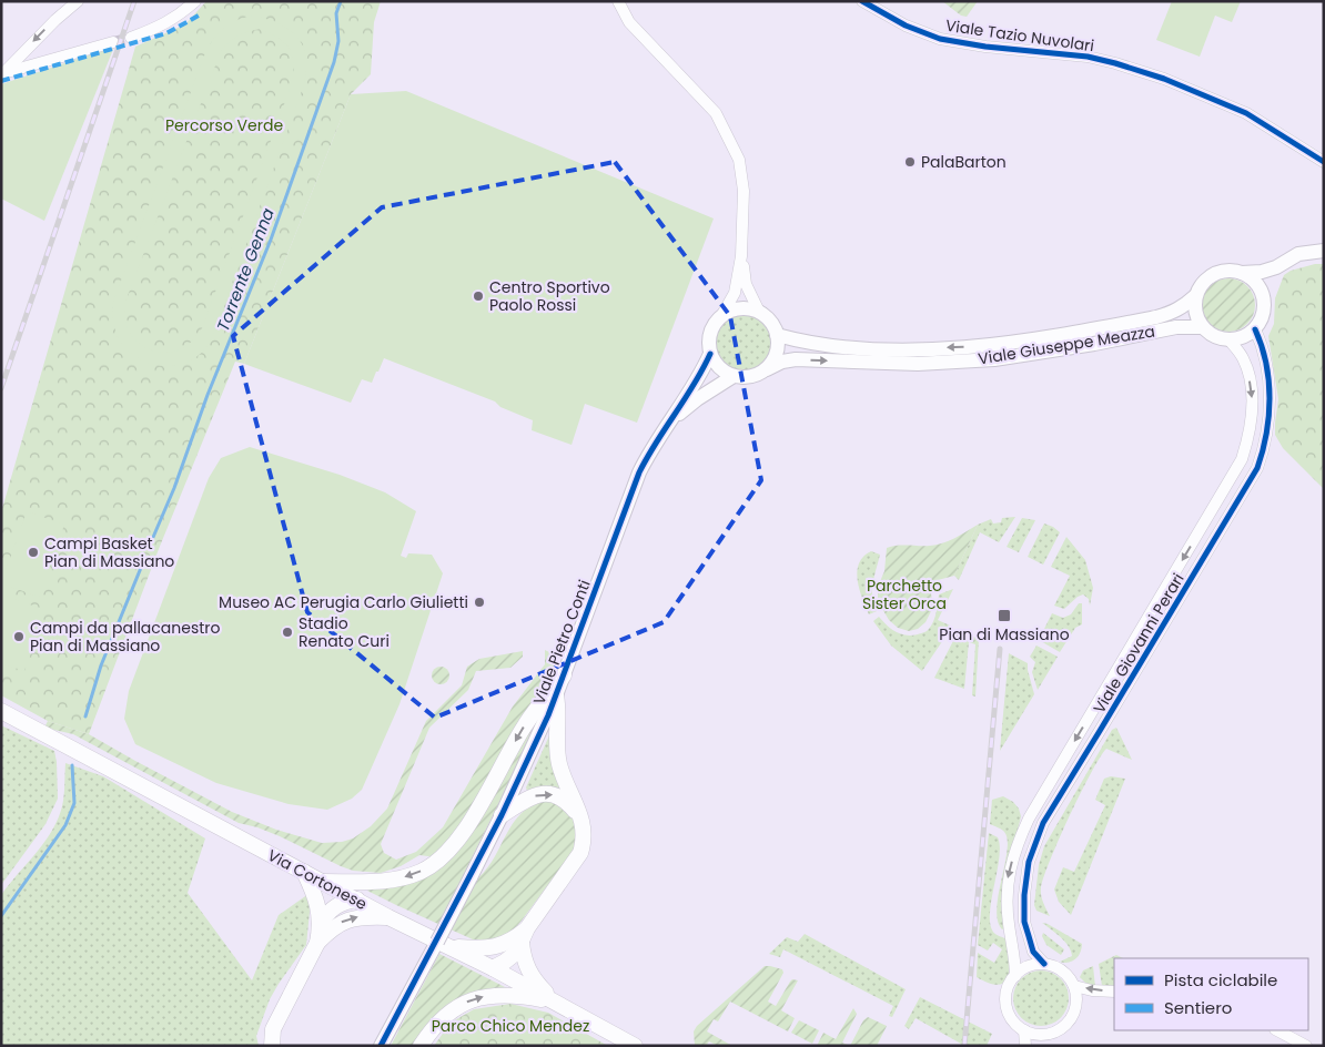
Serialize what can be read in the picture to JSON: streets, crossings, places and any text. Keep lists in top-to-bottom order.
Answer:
{
  "streets": {
    "main road": ["Via Cortonese"],
    "street": [
      "Viale Tazio Nuvolari",
      "Viale Giuseppe Meazza",
      "Viale Pietro Conti",
      "Viale Giovanni Perari"
    ]
  },
  "crossings": [
    ["Viale Giuseppe Meazza", "Viale Pietro Conti"],
    ["Viale Giuseppe Meazza", "Viale Giovanni Perari"],
    ["Viale Pietro Conti", "Via Cortonese"]
  ],
  "water": ["Torrente Genna"],
  "parks": ["Percorso Verde", "Parchetto Sister Orca", "Parco Chico Mendez"],
  "places": {
    "other": [
      "PalaBarton",
      "Centro Sportivo Paolo Rossi",
      "Campi Basket Pian di Massiano",
      "Museo AC Perugia Carlo Giulietti",
      "Stadio Renato Curi",
      "Campi da pallacanestro Pian di Massiano"
    ],
    "transit": ["Pian di Massiano"]
  },
  "legend": ["Pista ciclabile", "Sentiero"]
}
